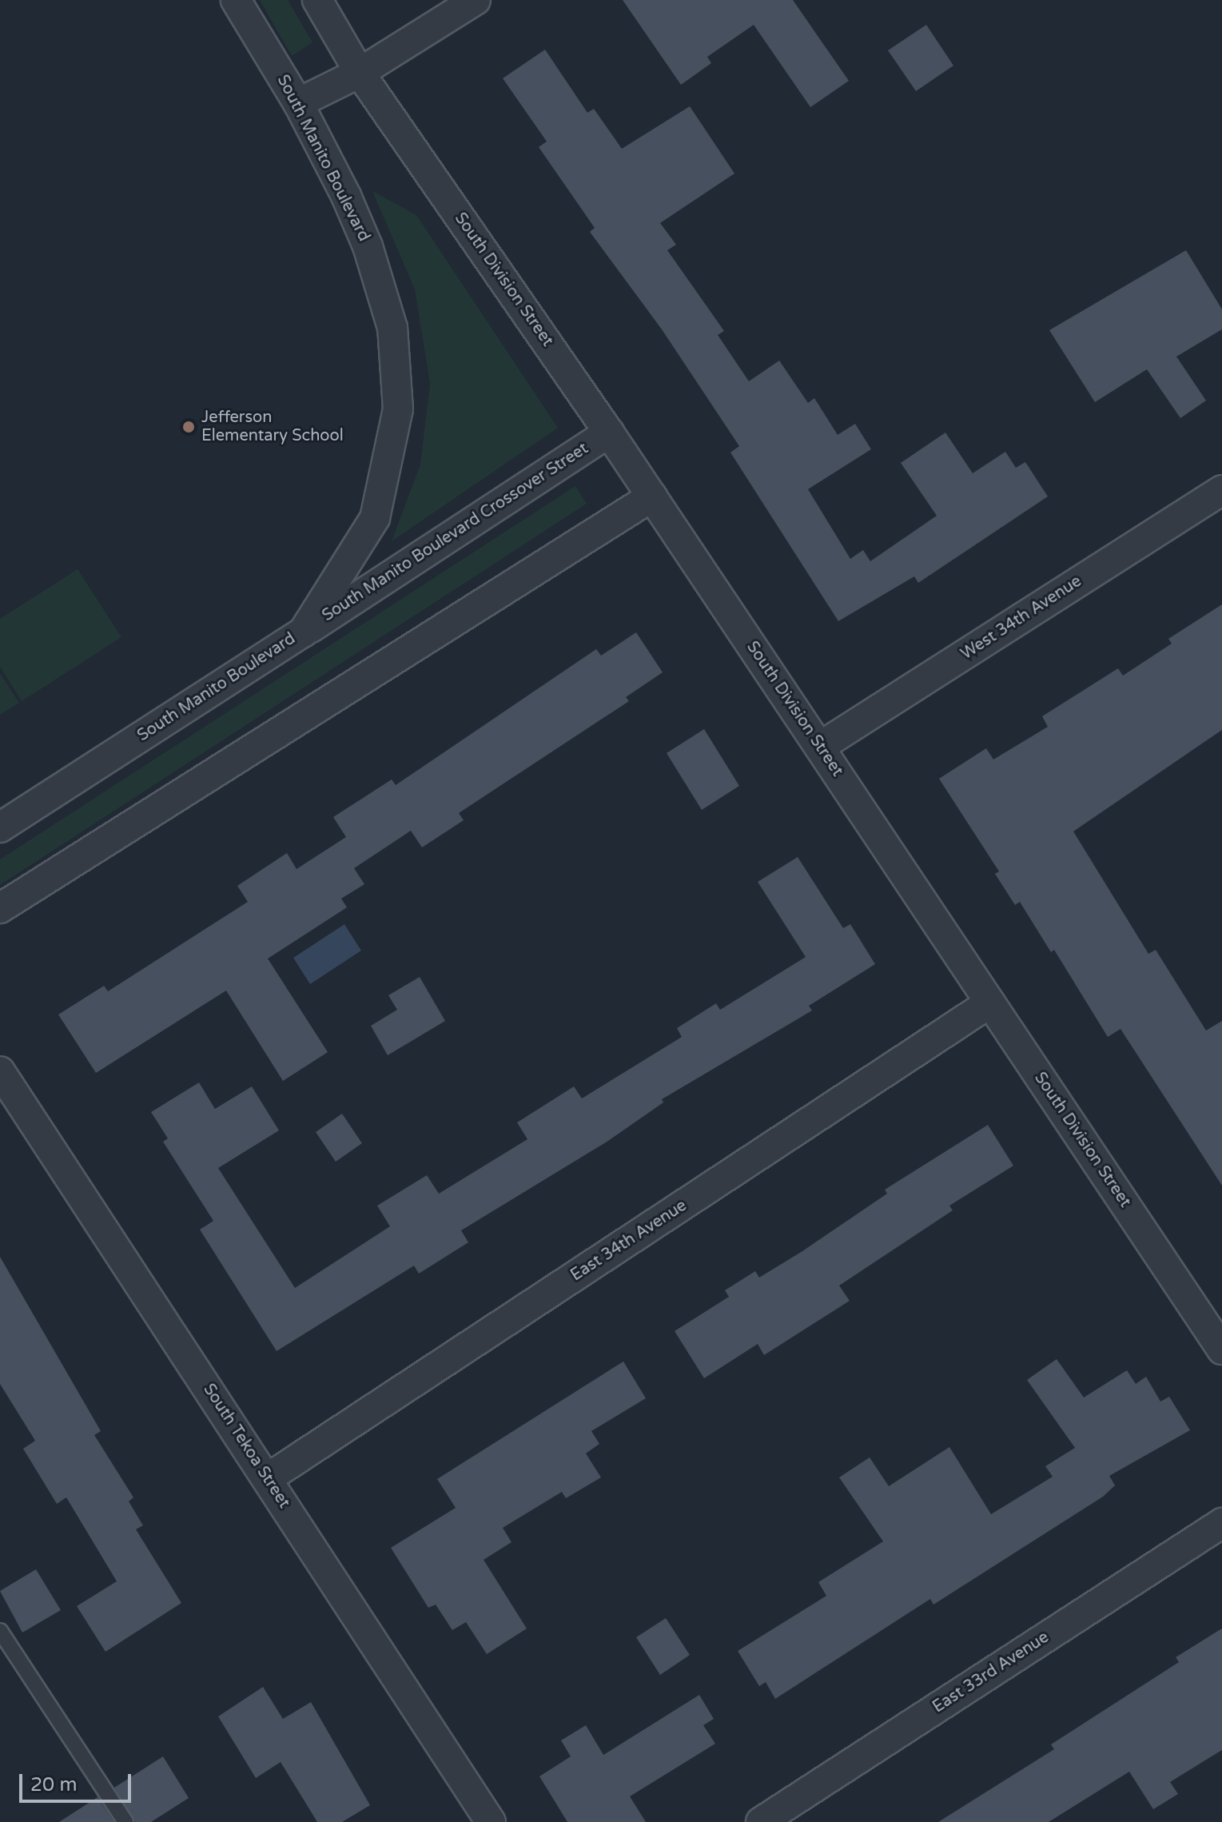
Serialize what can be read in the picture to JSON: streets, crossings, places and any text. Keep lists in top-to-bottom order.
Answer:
{
  "streets": {
    "street": [
      "South Manito Boulevard",
      "South Division Street",
      "South Manito Boulevard Crossover Street",
      "West 34th Avenue",
      "East 34th Avenue",
      "South Tekoa Street",
      "East 33rd Avenue"
    ]
  },
  "crossings": [
    ["South Manito Boulevard", "South Manito Boulevard Crossover Street"],
    ["South Division Street", "South Manito Boulevard Crossover Street"],
    ["South Division Street", "West 34th Avenue"],
    ["South Division Street", "East 34th Avenue"],
    ["East 34th Avenue", "South Tekoa Street"]
  ],
  "places": ["Jefferson Elementary School"],
  "scale_bar": "20 m"
}
